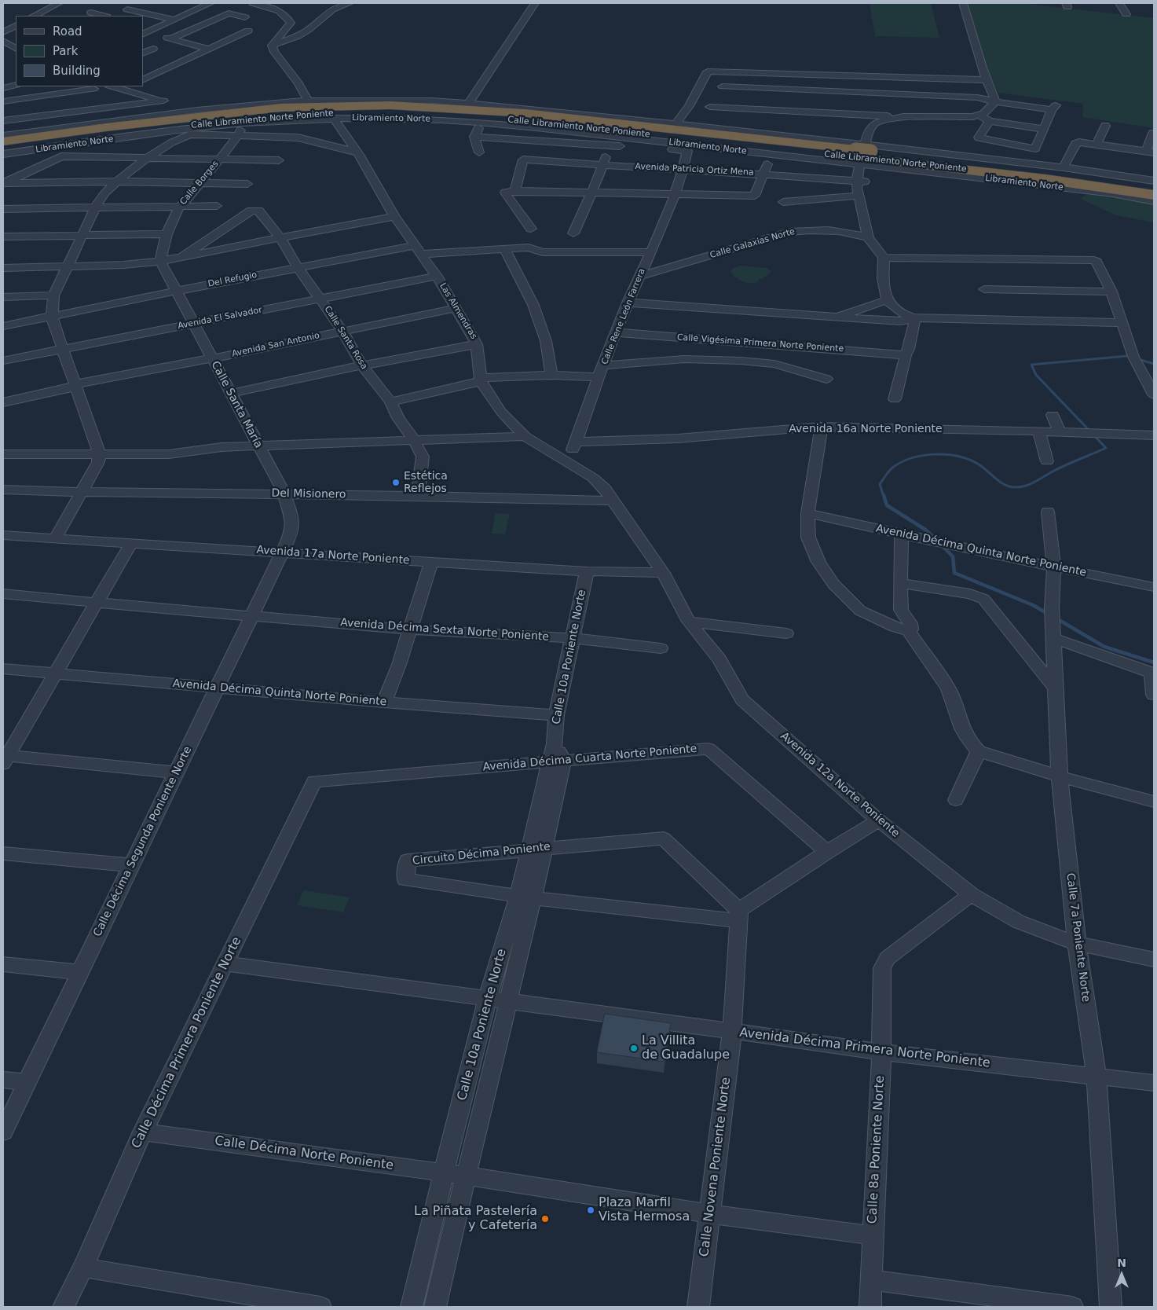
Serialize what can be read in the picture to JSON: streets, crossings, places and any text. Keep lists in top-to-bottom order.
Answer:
{
  "streets": {
    "highway": ["Calle Libramiento Norte Poniente"],
    "street": [
      "Libramiento Norte",
      "Avenida Patricia Ortiz Mena",
      "Calle Borges",
      "Calle Galaxias Norte",
      "Del Refugio",
      "Las Almendras",
      "Calle Rene León Farrera",
      "Avenida El Salvador",
      "Calle Santa Rosa",
      "Calle Vigésima Primera Norte Poniente",
      "Avenida San Antonio",
      "Calle Santa María",
      "Avenida 16a Norte Poniente",
      "Del Misionero",
      "Avenida Décima Quinta Norte Poniente",
      "Avenida 17a Norte Poniente",
      "Avenida Décima Sexta Norte Poniente",
      "Calle 10a Poniente Norte",
      "Avenida Décima Cuarta Norte Poniente",
      "Avenida 12a Norte Poniente",
      "Calle Décima Segunda Poniente Norte",
      "Circuito Décima Poniente",
      "Calle 7a Poniente Norte",
      "Calle Décima Primera Poniente Norte",
      "Avenida Décima Primera Norte Poniente",
      "Calle 8a Poniente Norte",
      "Calle Décima Norte Poniente",
      "Calle Novena Poniente Norte"
    ]
  },
  "crossings": [
    ["Libramiento Norte", "Calle Libramiento Norte Poniente"],
    ["Libramiento Norte", "Calle Borges"],
    ["Avenida Patricia Ortiz Mena", "Calle Rene León Farrera"],
    ["Calle Borges", "Calle Santa María"],
    ["Calle Galaxias Norte", "Calle Rene León Farrera"],
    ["Del Refugio", "Las Almendras"],
    ["Del Refugio", "Calle Santa Rosa"],
    ["Del Refugio", "Calle Santa María"],
    ["Las Almendras", "Calle Rene León Farrera"],
    ["Las Almendras", "Avenida El Salvador"],
    ["Las Almendras", "Avenida San Antonio"],
    ["Las Almendras", "Del Misionero"],
    ["Las Almendras", "Avenida 12a Norte Poniente"],
    ["Calle Rene León Farrera", "Calle Vigésima Primera Norte Poniente"],
    ["Calle Rene León Farrera", "Avenida 16a Norte Poniente"],
    ["Avenida El Salvador", "Calle Santa Rosa"],
    ["Avenida El Salvador", "Calle Santa María"],
    ["Calle Santa Rosa", "Avenida San Antonio"],
    ["Calle Santa Rosa", "Del Misionero"],
    ["Avenida San Antonio", "Calle Santa María"],
    ["Calle Santa María", "Del Misionero"],
    ["Calle Santa María", "Avenida 17a Norte Poniente"],
    ["Calle Santa María", "Calle Décima Segunda Poniente Norte"],
    ["Del Misionero", "Avenida 12a Norte Poniente"],
    ["Avenida Décima Quinta Norte Poniente", "Calle 10a Poniente Norte"],
    ["Avenida Décima Quinta Norte Poniente", "Calle Décima Segunda Poniente Norte"],
    ["Avenida Décima Quinta Norte Poniente", "Calle 7a Poniente Norte"],
    ["Avenida 17a Norte Poniente", "Calle 10a Poniente Norte"],
    ["Avenida 17a Norte Poniente", "Avenida 12a Norte Poniente"],
    ["Avenida 17a Norte Poniente", "Calle Décima Segunda Poniente Norte"],
    ["Avenida Décima Sexta Norte Poniente", "Calle 10a Poniente Norte"],
    ["Avenida Décima Sexta Norte Poniente", "Calle Décima Segunda Poniente Norte"],
    ["Calle 10a Poniente Norte", "Avenida Décima Cuarta Norte Poniente"],
    ["Calle 10a Poniente Norte", "Circuito Décima Poniente"],
    ["Calle 10a Poniente Norte", "Avenida Décima Primera Norte Poniente"],
    ["Calle 10a Poniente Norte", "Calle Décima Norte Poniente"],
    ["Avenida Décima Cuarta Norte Poniente", "Calle Décima Primera Poniente Norte"],
    ["Avenida 12a Norte Poniente", "Calle 7a Poniente Norte"],
    ["Avenida 12a Norte Poniente", "Calle 8a Poniente Norte"],
    ["Circuito Décima Poniente", "Calle Novena Poniente Norte"],
    ["Calle 7a Poniente Norte", "Avenida Décima Primera Norte Poniente"],
    ["Calle Décima Primera Poniente Norte", "Avenida Décima Primera Norte Poniente"],
    ["Calle Décima Primera Poniente Norte", "Calle Décima Norte Poniente"],
    ["Avenida Décima Primera Norte Poniente", "Calle 8a Poniente Norte"],
    ["Avenida Décima Primera Norte Poniente", "Calle Novena Poniente Norte"]
  ],
  "places": [
    "Estética Reflejos",
    "La Villita de Guadalupe",
    "Plaza Marfil Vista Hermosa",
    "La Piñata Pastelería y Cafetería"
  ],
  "legend": ["Road", "Park", "Building"],
  "north": "top"
}
